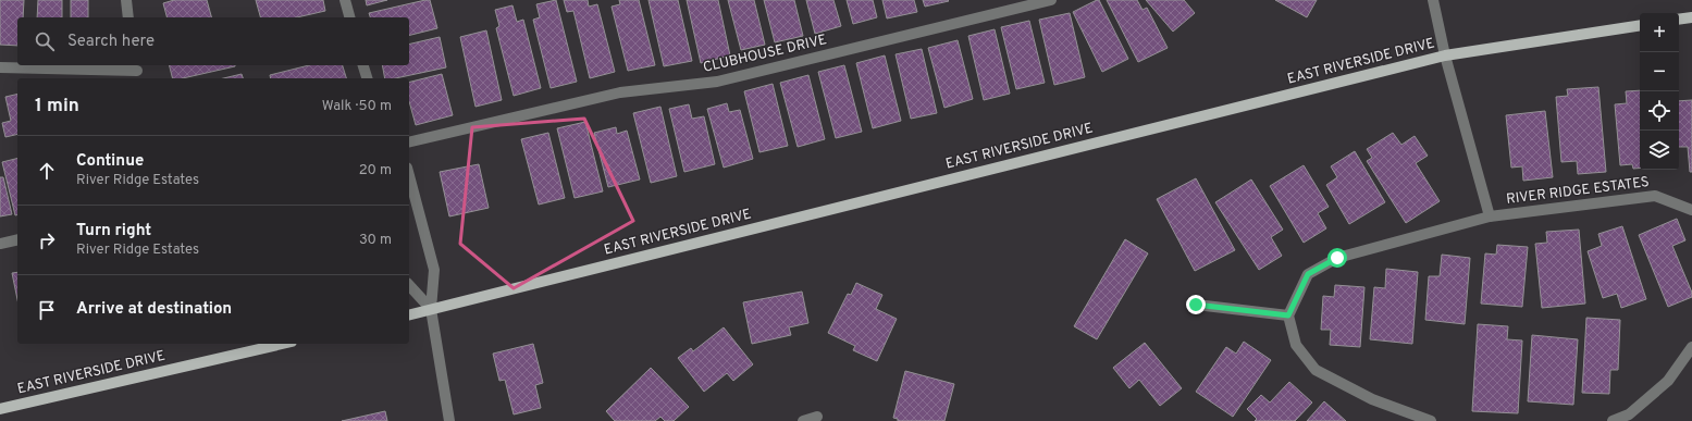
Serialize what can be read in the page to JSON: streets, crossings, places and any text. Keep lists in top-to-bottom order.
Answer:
{
  "streets": {
    "main road": ["EAST RIVERSIDE DRIVE"],
    "street": ["CLUBHOUSE DRIVE", "RIVER RIDGE ESTATES"]
  },
  "crossings": [
    ["EAST RIVERSIDE DRIVE", "RIVER RIDGE ESTATES"]
  ],
  "page": {
    "map_buttons": ["+", "−"],
    "search": "Search here",
    "heading": ["1 min", "Walk · 50 m"],
    "list": [
      ["Continue", "River Ridge Estates", "20 m"],
      ["Turn right", "River Ridge Estates", "30 m"],
      "Arrive at destination"
    ]
  }
}
